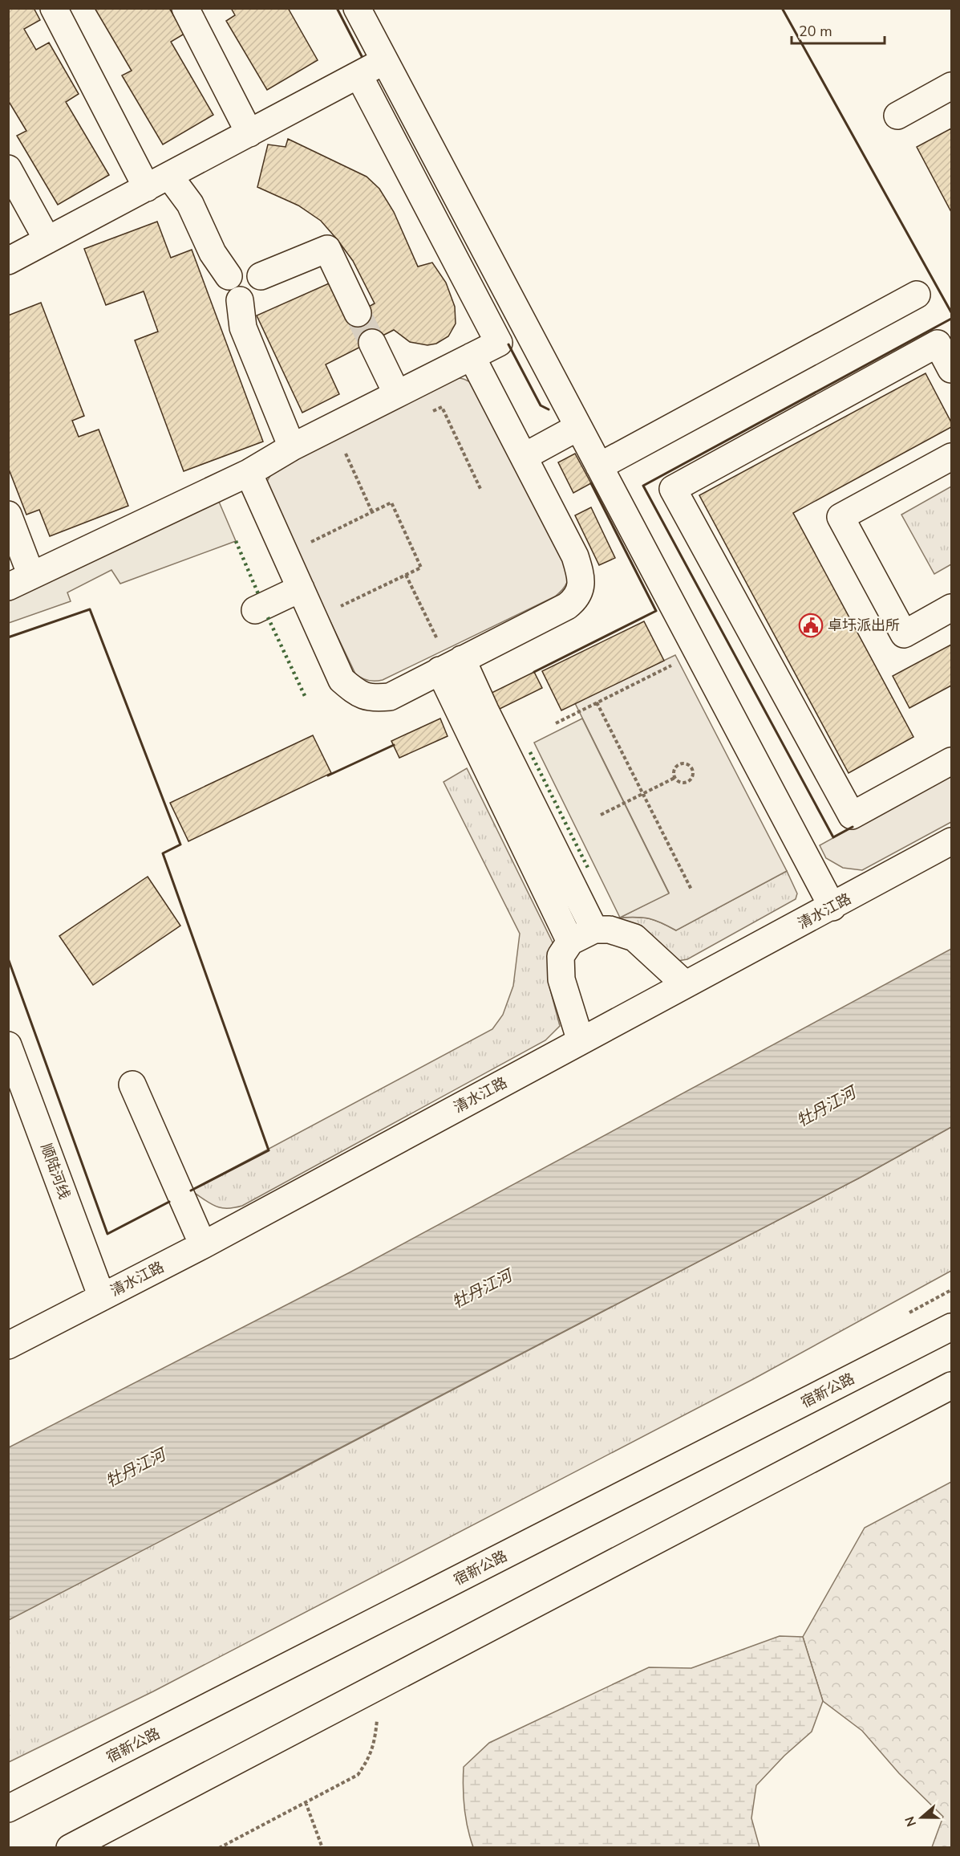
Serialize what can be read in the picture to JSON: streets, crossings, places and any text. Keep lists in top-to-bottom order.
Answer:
{
  "streets": {
    "main road": ["清水江路", "顺陆河线", "宿新公路"]
  },
  "crossings": [
    ["清水江路", "顺陆河线"]
  ],
  "water": ["牡丹江河"],
  "places": {
    "public building": ["卓圩派出所"]
  },
  "scale_bar": "20 m",
  "north": "left"
}
